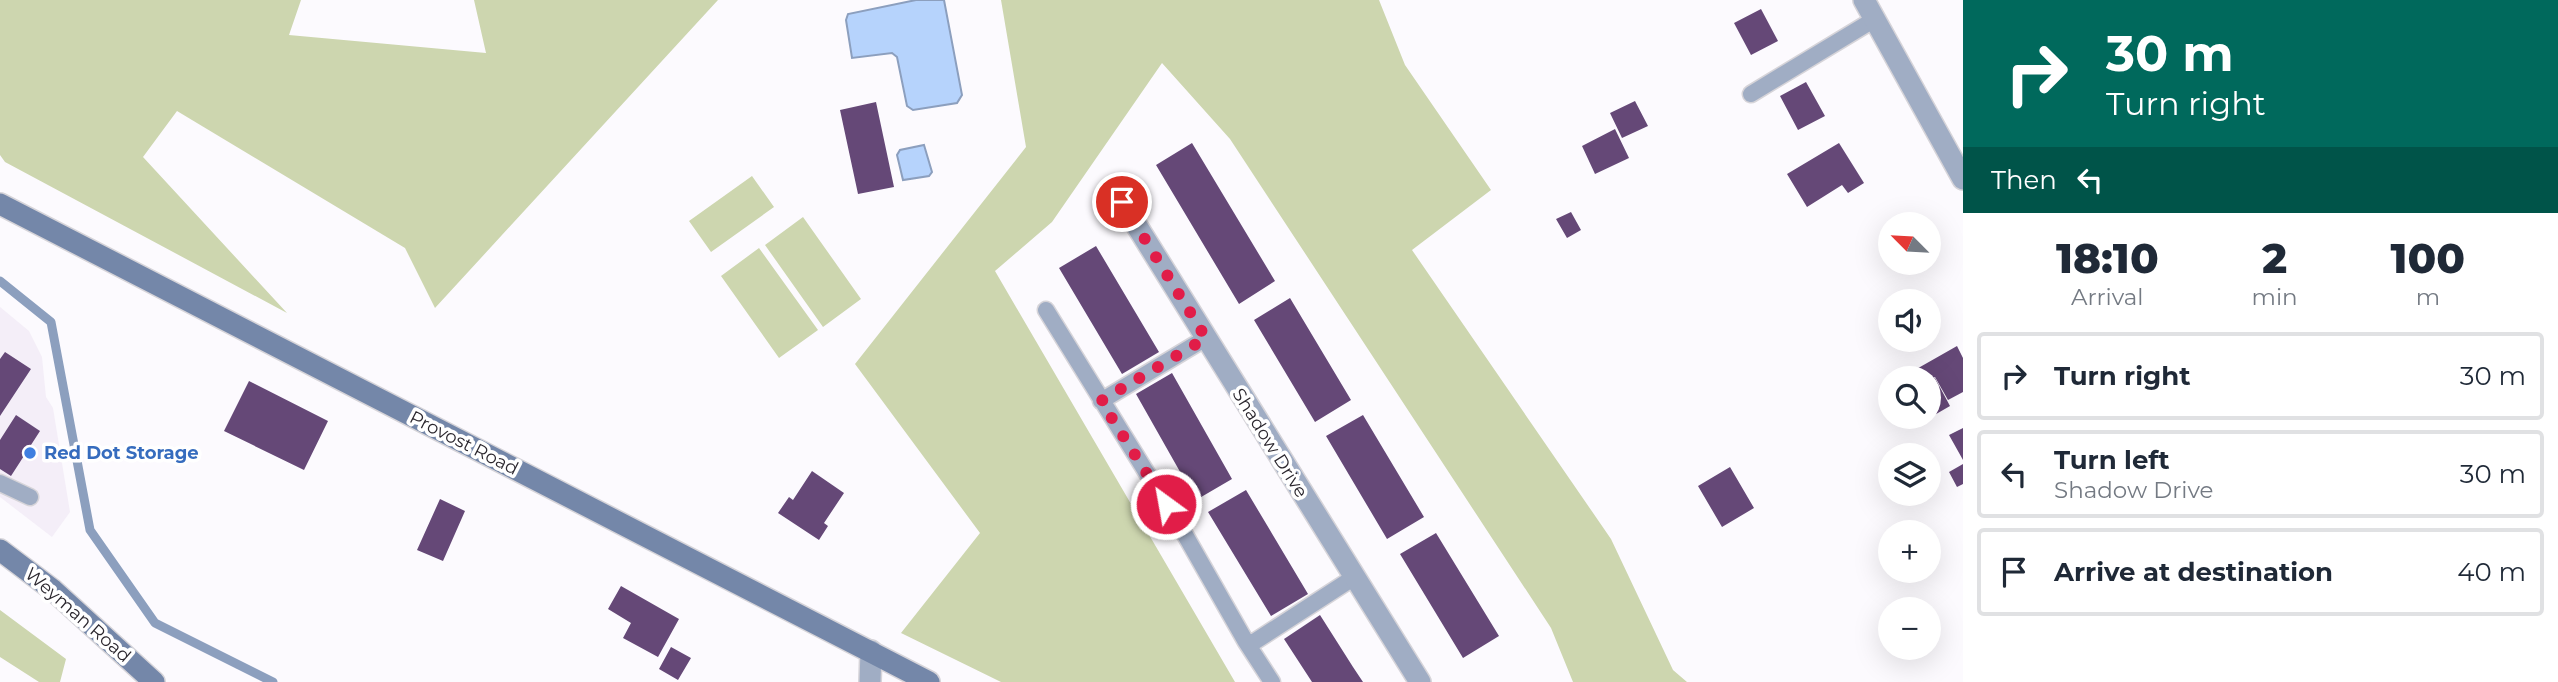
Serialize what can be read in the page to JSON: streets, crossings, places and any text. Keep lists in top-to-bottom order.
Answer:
{
  "streets": {
    "street": ["Provost Road", "Shadow Drive", "Weyman Road"]
  },
  "places": ["Red Dot Storage"],
  "north": "top left",
  "page": {
    "turn": ["30 m", "Turn right"],
    "then": "Then",
    "map_buttons": ["+", "−"],
    "eta": [
      "18:10",
      "Arrival",
      "2",
      "min",
      "100",
      "m"
    ],
    "list": [
      {
        "name": "Turn right",
        "value": "30 m"
      },
      {
        "name": "Turn left",
        "note": "Shadow Drive",
        "value": "30 m"
      },
      {
        "name": "Arrive at destination",
        "value": "40 m"
      }
    ]
  }
}
